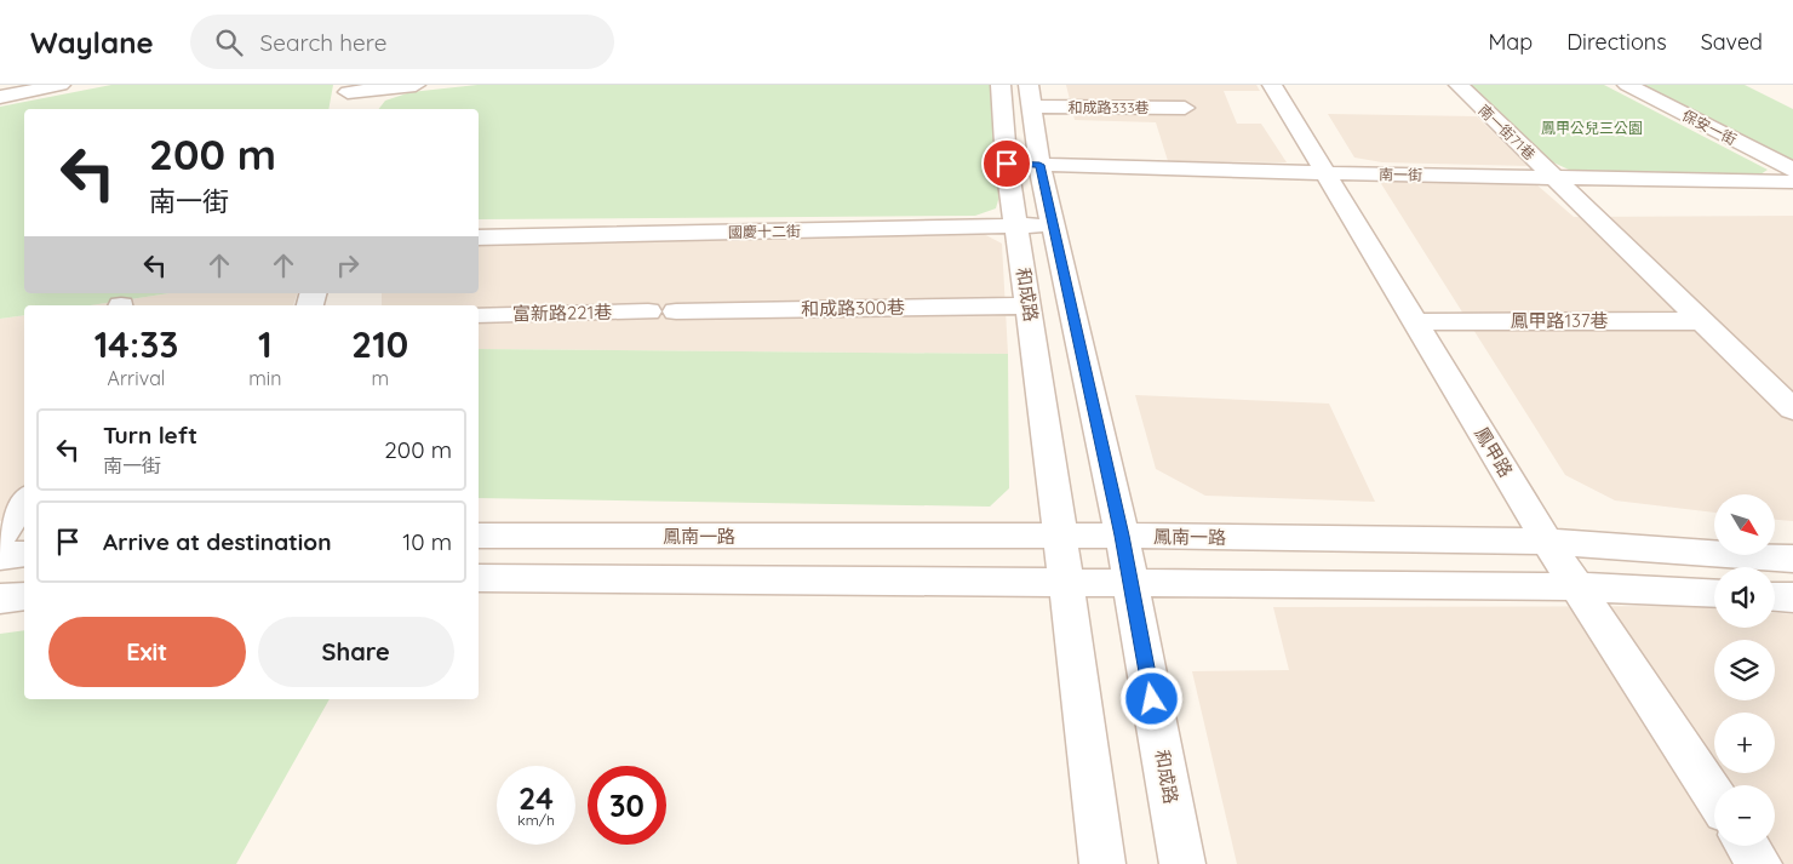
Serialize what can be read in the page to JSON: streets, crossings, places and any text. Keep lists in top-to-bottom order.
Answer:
{
  "streets": {
    "street": [
      "和成路333巷",
      "保安一街",
      "南一街71巷",
      "南一街",
      "國慶十二街",
      "和成路",
      "和成路300巷",
      "富新路221巷",
      "鳳甲路137巷",
      "鳳甲路",
      "鳳南一路"
    ]
  },
  "crossings": [
    ["和成路333巷", "和成路"],
    ["南一街71巷", "南一街"],
    ["南一街71巷", "鳳甲路137巷"],
    ["南一街", "和成路"],
    ["南一街", "鳳甲路"],
    ["國慶十二街", "和成路"],
    ["和成路", "和成路300巷"],
    ["和成路", "鳳南一路"],
    ["鳳甲路137巷", "鳳甲路"],
    ["鳳甲路", "鳳南一路"]
  ],
  "parks": ["鳳甲公兒三公園"],
  "north": "bottom right",
  "page": {
    "header": "Waylane",
    "search": "Search here",
    "nav": ["Map", "Directions", "Saved"],
    "turn": ["200 m", "南一街"],
    "eta": [
      "14:33",
      "Arrival",
      "1",
      "min",
      "210",
      "m"
    ],
    "list": [
      {
        "name": "Turn left",
        "note": "南一街",
        "value": "200 m"
      },
      {
        "name": "Arrive at destination",
        "value": "10 m"
      }
    ],
    "map_buttons": ["+", "−"],
    "buttons": ["Exit", "Share"],
    "speed": "24 km/h",
    "limit": "30"
  }
}
